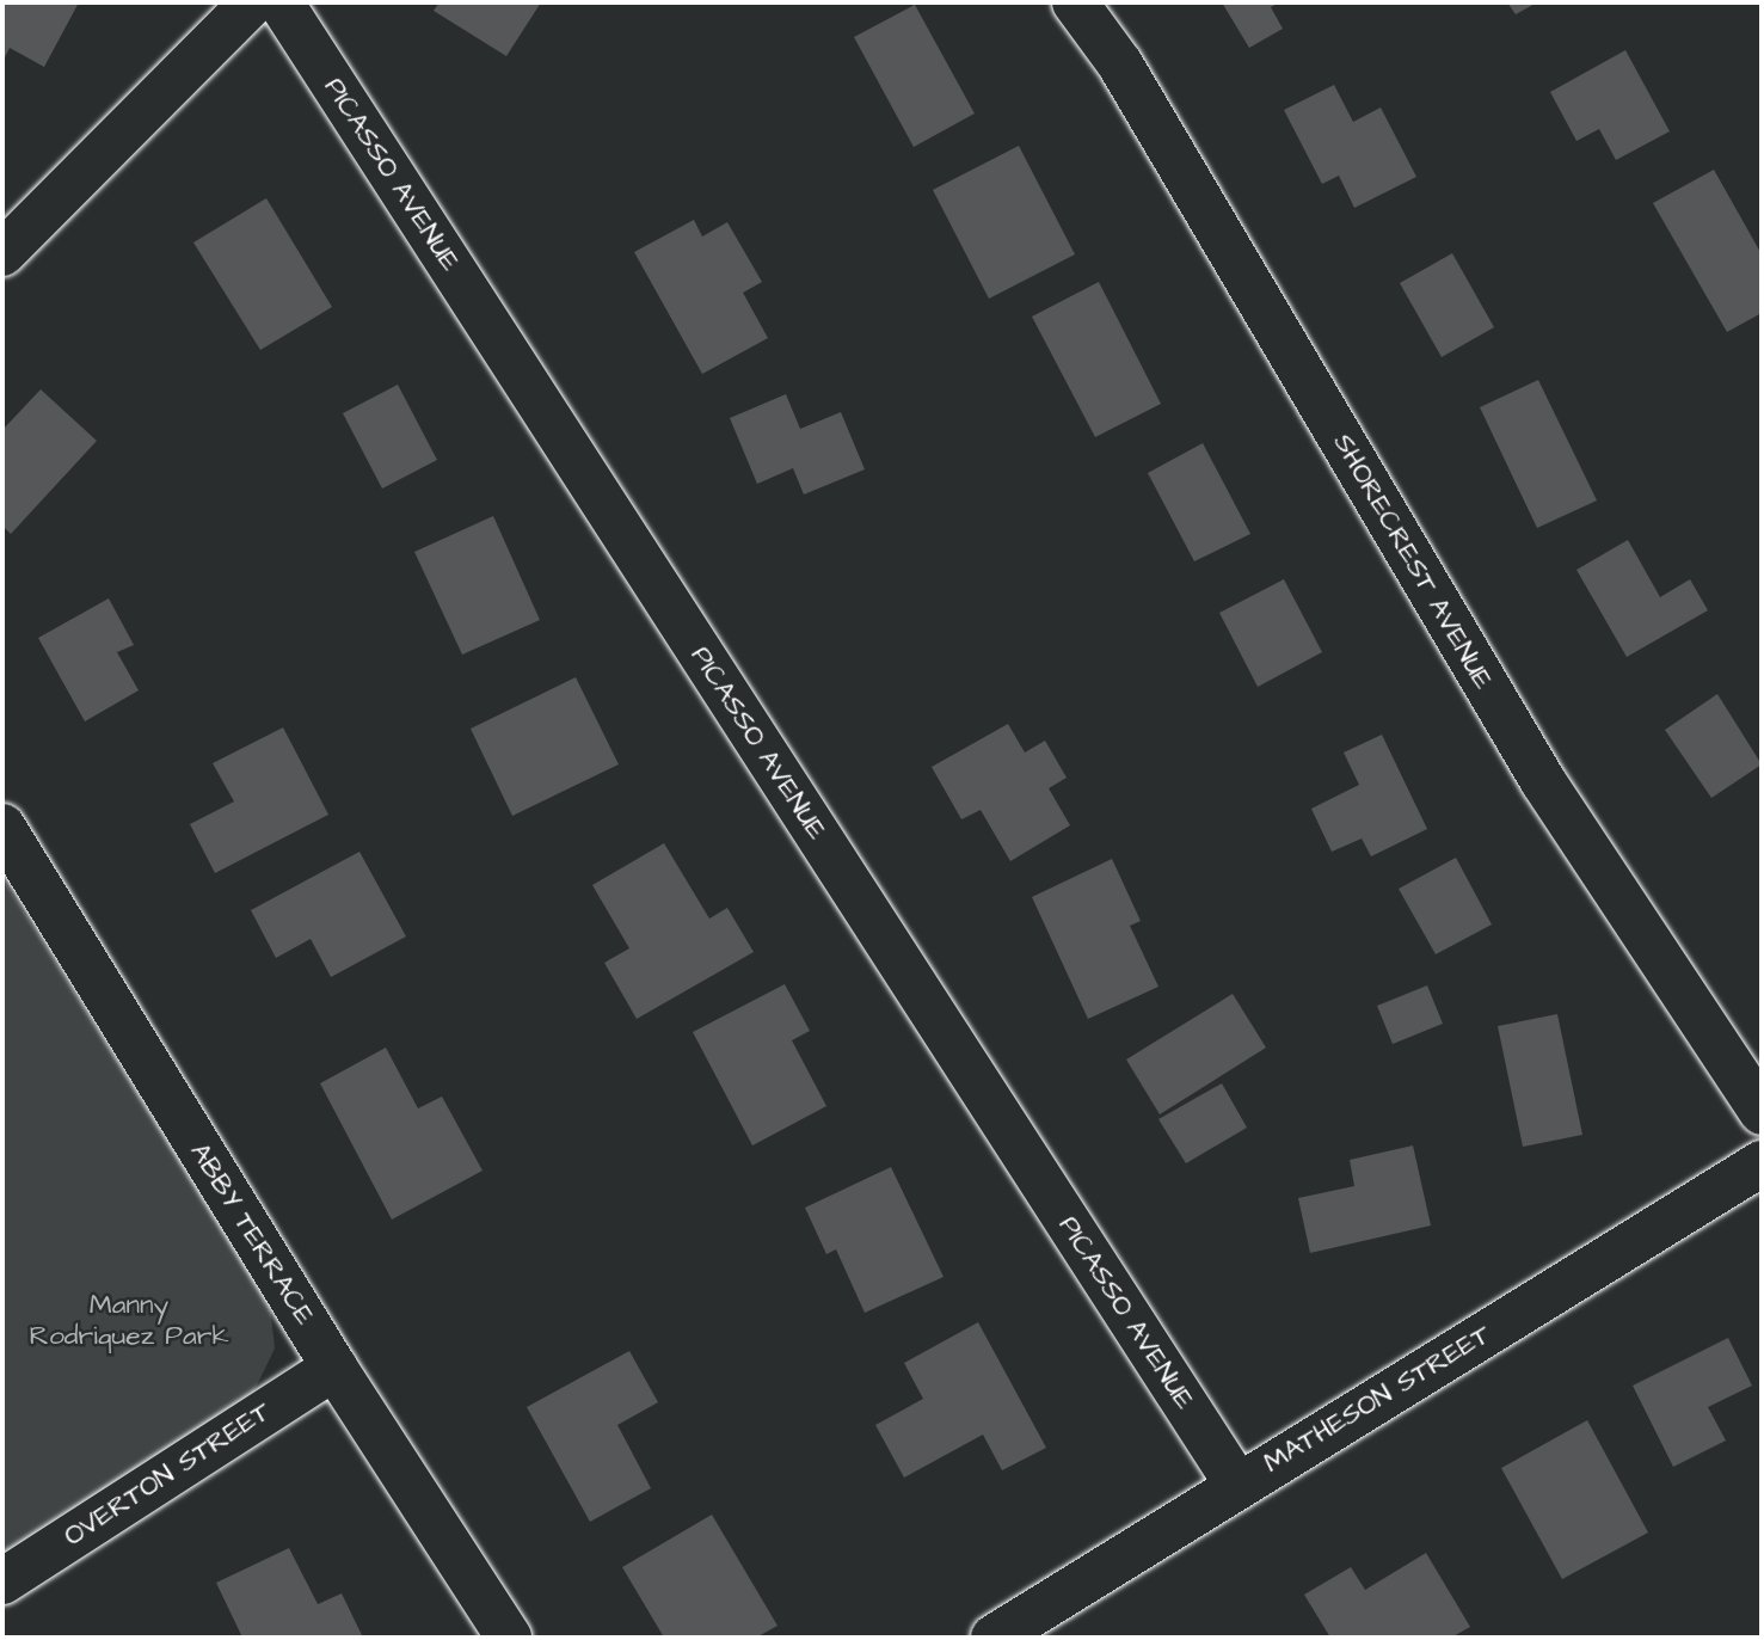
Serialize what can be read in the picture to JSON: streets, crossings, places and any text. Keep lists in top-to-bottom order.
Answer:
{
  "streets": {
    "street": [
      "PICASSO AVENUE",
      "SHORECREST AVENUE",
      "ABBY TERRACE",
      "MATHESON STREET",
      "OVERTON STREET"
    ]
  },
  "crossings": [
    ["PICASSO AVENUE", "MATHESON STREET"],
    ["ABBY TERRACE", "OVERTON STREET"]
  ],
  "parks": ["Manny Rodriquez Park"]
}
